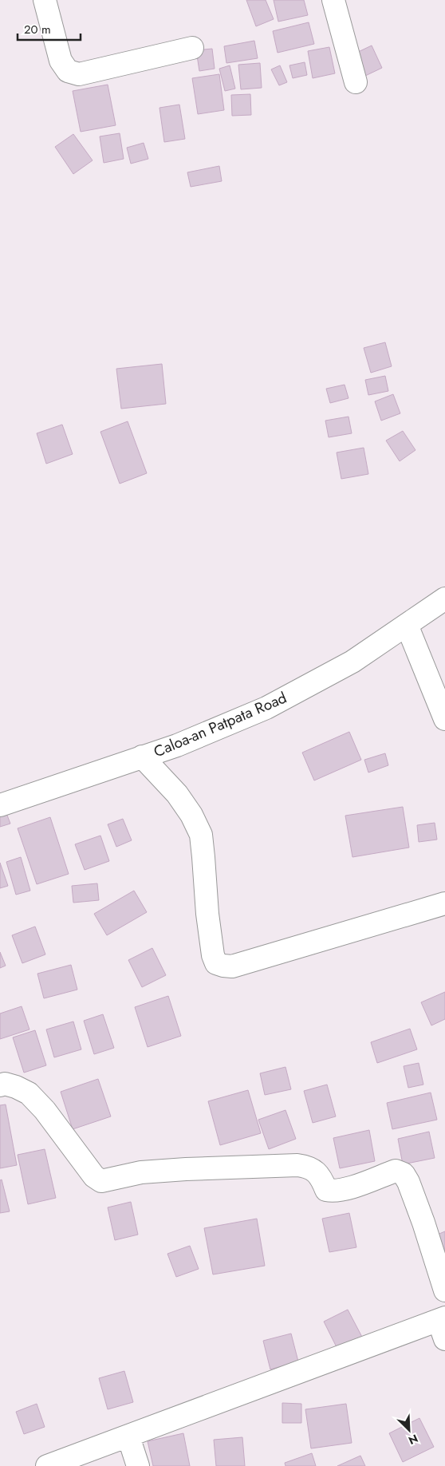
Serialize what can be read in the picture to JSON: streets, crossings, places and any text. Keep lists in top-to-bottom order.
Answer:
{
  "streets": {
    "street": ["Caloa-an Patpata Road"]
  },
  "scale_bar": "20 m",
  "north": "bottom right"
}
